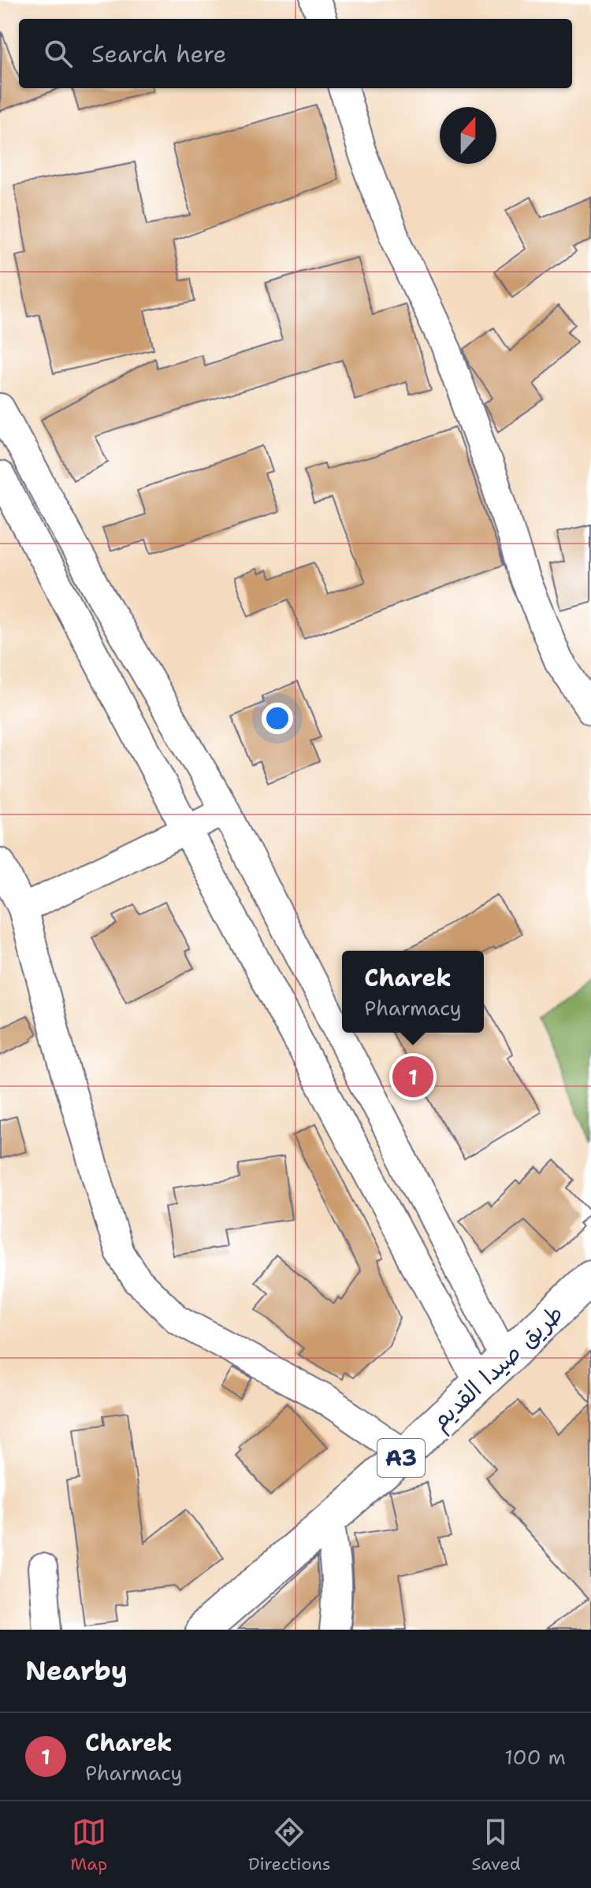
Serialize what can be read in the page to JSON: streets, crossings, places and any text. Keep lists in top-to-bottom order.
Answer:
{
  "streets": {
    "highway": ["طريق صيدا القديم", "A3"]
  },
  "north": "top",
  "page": {
    "search": "Search here",
    "popup": ["Charek", "Pharmacy"],
    "pins": "1",
    "heading": "Nearby",
    "list": [
      {
        "mark": "1",
        "name": "Charek",
        "note": "Pharmacy",
        "value": "100 m"
      }
    ],
    "nav": ["Map", "Directions", "Saved"]
  }
}
